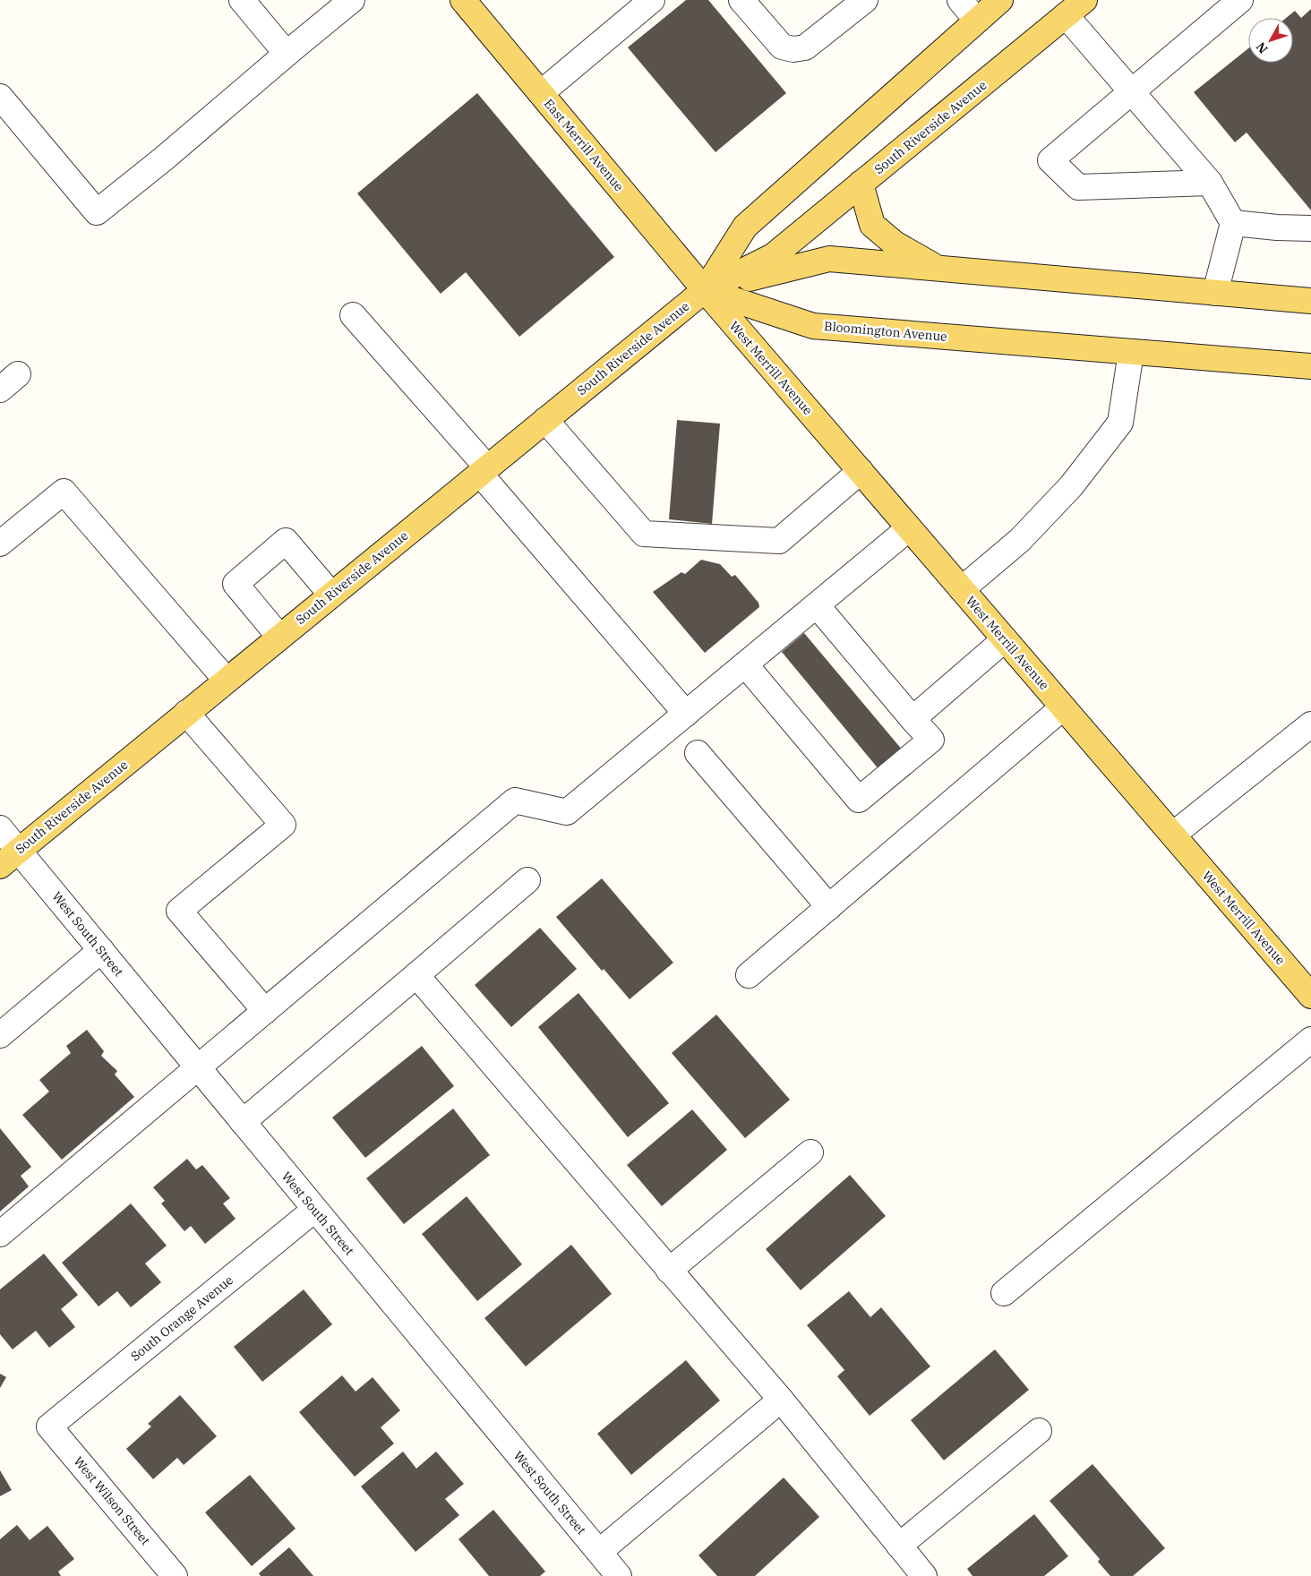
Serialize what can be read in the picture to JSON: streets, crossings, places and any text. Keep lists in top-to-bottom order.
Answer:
{
  "streets": {
    "main road": [
      "South Riverside Avenue",
      "East Merrill Avenue",
      "Bloomington Avenue",
      "West Merrill Avenue"
    ],
    "street": ["West South Street", "South Orange Avenue", "West Wilson Street"]
  },
  "crossings": [
    ["South Riverside Avenue", "East Merrill Avenue"],
    ["South Riverside Avenue", "Bloomington Avenue"],
    ["South Riverside Avenue", "West Merrill Avenue"],
    ["South Riverside Avenue", "West South Street"],
    ["East Merrill Avenue", "Bloomington Avenue"],
    ["East Merrill Avenue", "West Merrill Avenue"],
    ["Bloomington Avenue", "West Merrill Avenue"],
    ["West South Street", "South Orange Avenue"],
    ["South Orange Avenue", "West Wilson Street"]
  ],
  "north": "bottom left"
}
